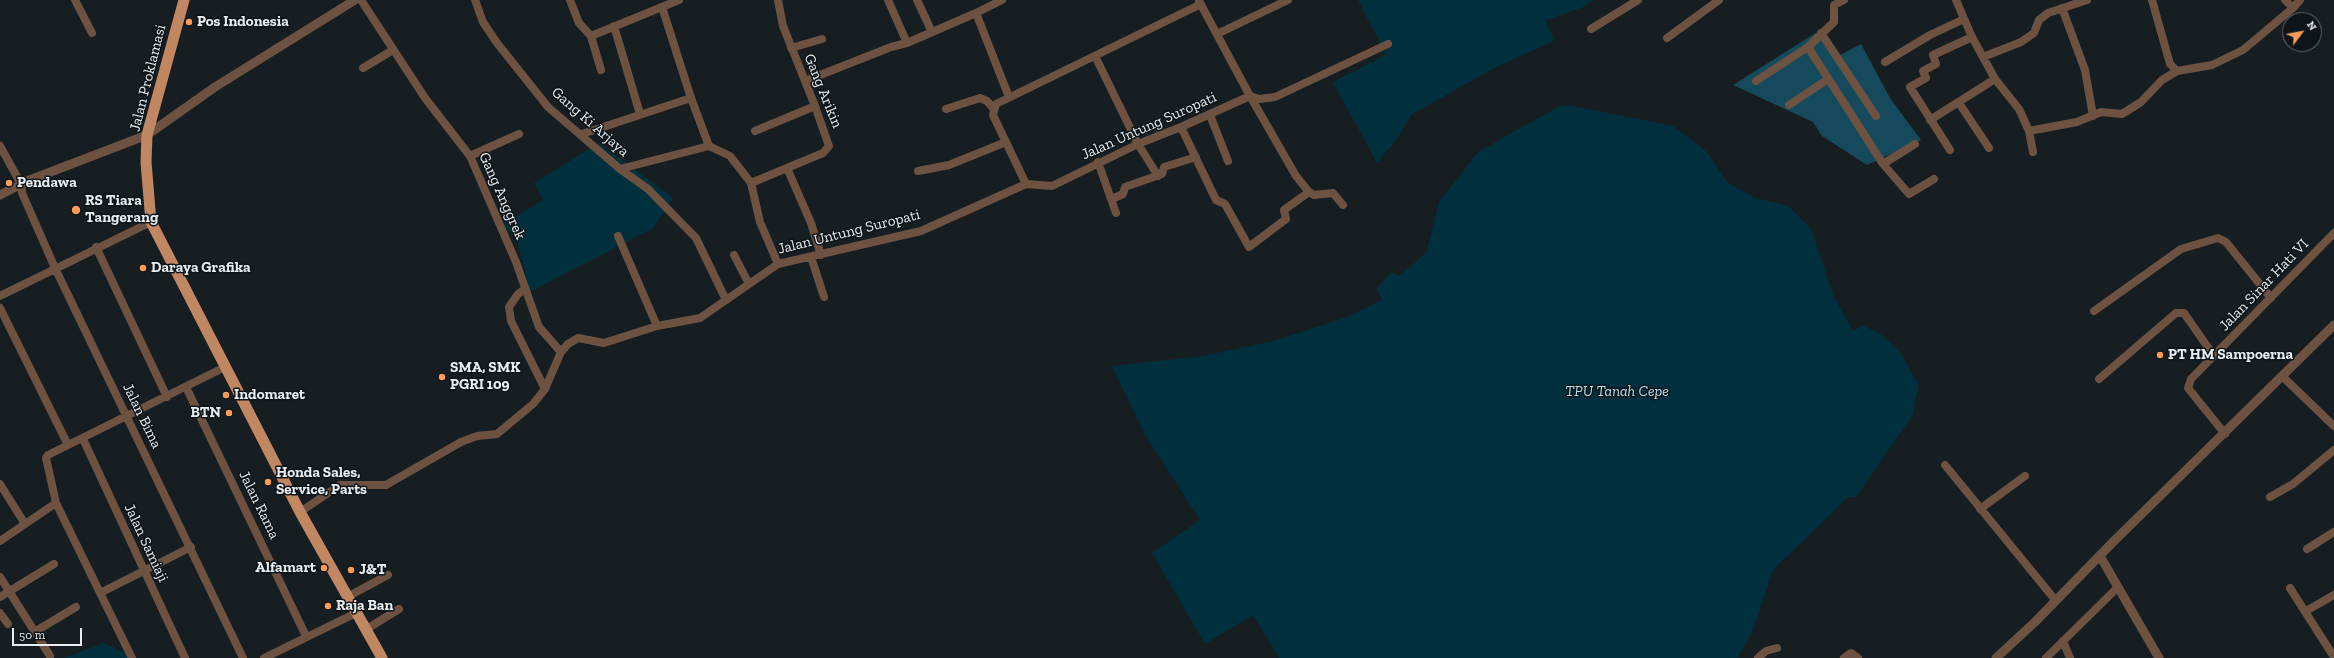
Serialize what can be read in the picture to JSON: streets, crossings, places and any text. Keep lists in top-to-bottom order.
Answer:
{
  "streets": {
    "main road": ["Jalan Proklamasi"],
    "street": [
      "Gang Arikin",
      "Gang Ki Arjaya",
      "Jalan Untung Suropati",
      "Gang Anggrek",
      "Jalan Sinar Hati VI",
      "Jalan Bima",
      "Jalan Rama",
      "Jalan Samiaji"
    ]
  },
  "crossings": [
    ["Jalan Proklamasi", "Jalan Untung Suropati"],
    ["Jalan Untung Suropati", "Gang Anggrek"]
  ],
  "parks": ["TPU Tanah Cepe"],
  "places": [
    "Pos Indonesia",
    "Pendawa",
    "RS Tiara Tangerang",
    "Daraya Grafika",
    "PT HM Sampoerna",
    "SMA, SMK PGRI 109",
    "Indomaret",
    "BTN",
    "Honda Sales, Service, Parts",
    "Alfamart",
    "J&T",
    "Raja Ban"
  ],
  "scale_bar": "50 m",
  "north": "top right"
}
